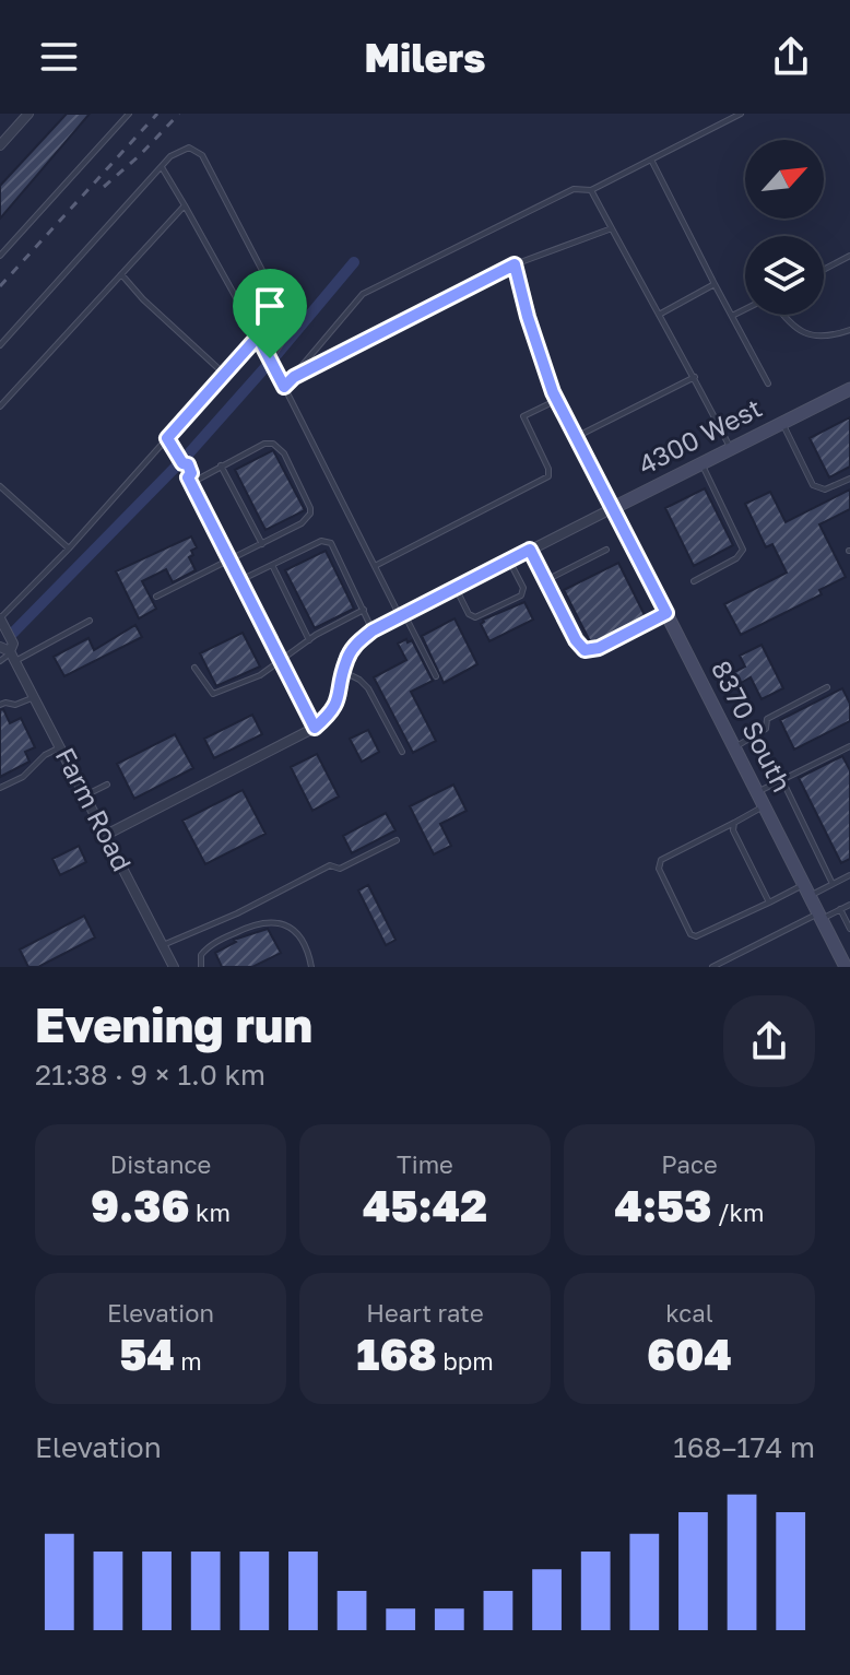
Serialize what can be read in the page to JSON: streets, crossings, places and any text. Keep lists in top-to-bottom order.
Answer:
{
  "streets": {
    "street": ["4300 West", "8370 South", "Farm Road"]
  },
  "crossings": [
    ["4300 West", "8370 South"],
    ["4300 West", "Farm Road"]
  ],
  "north": "top right",
  "page": {
    "header": "Milers",
    "heading": ["Evening run", "21:38 · 9 × 1.0 km"],
    "stats": [
      ["Distance", "9.36 km"],
      ["Time", "45:42"],
      ["Pace", "4:53 /km"],
      ["Elevation", "54 m"],
      ["Heart rate", "168 bpm"],
      ["kcal", "604"]
    ],
    "chart": ["Elevation", "168–174 m"]
  }
}
